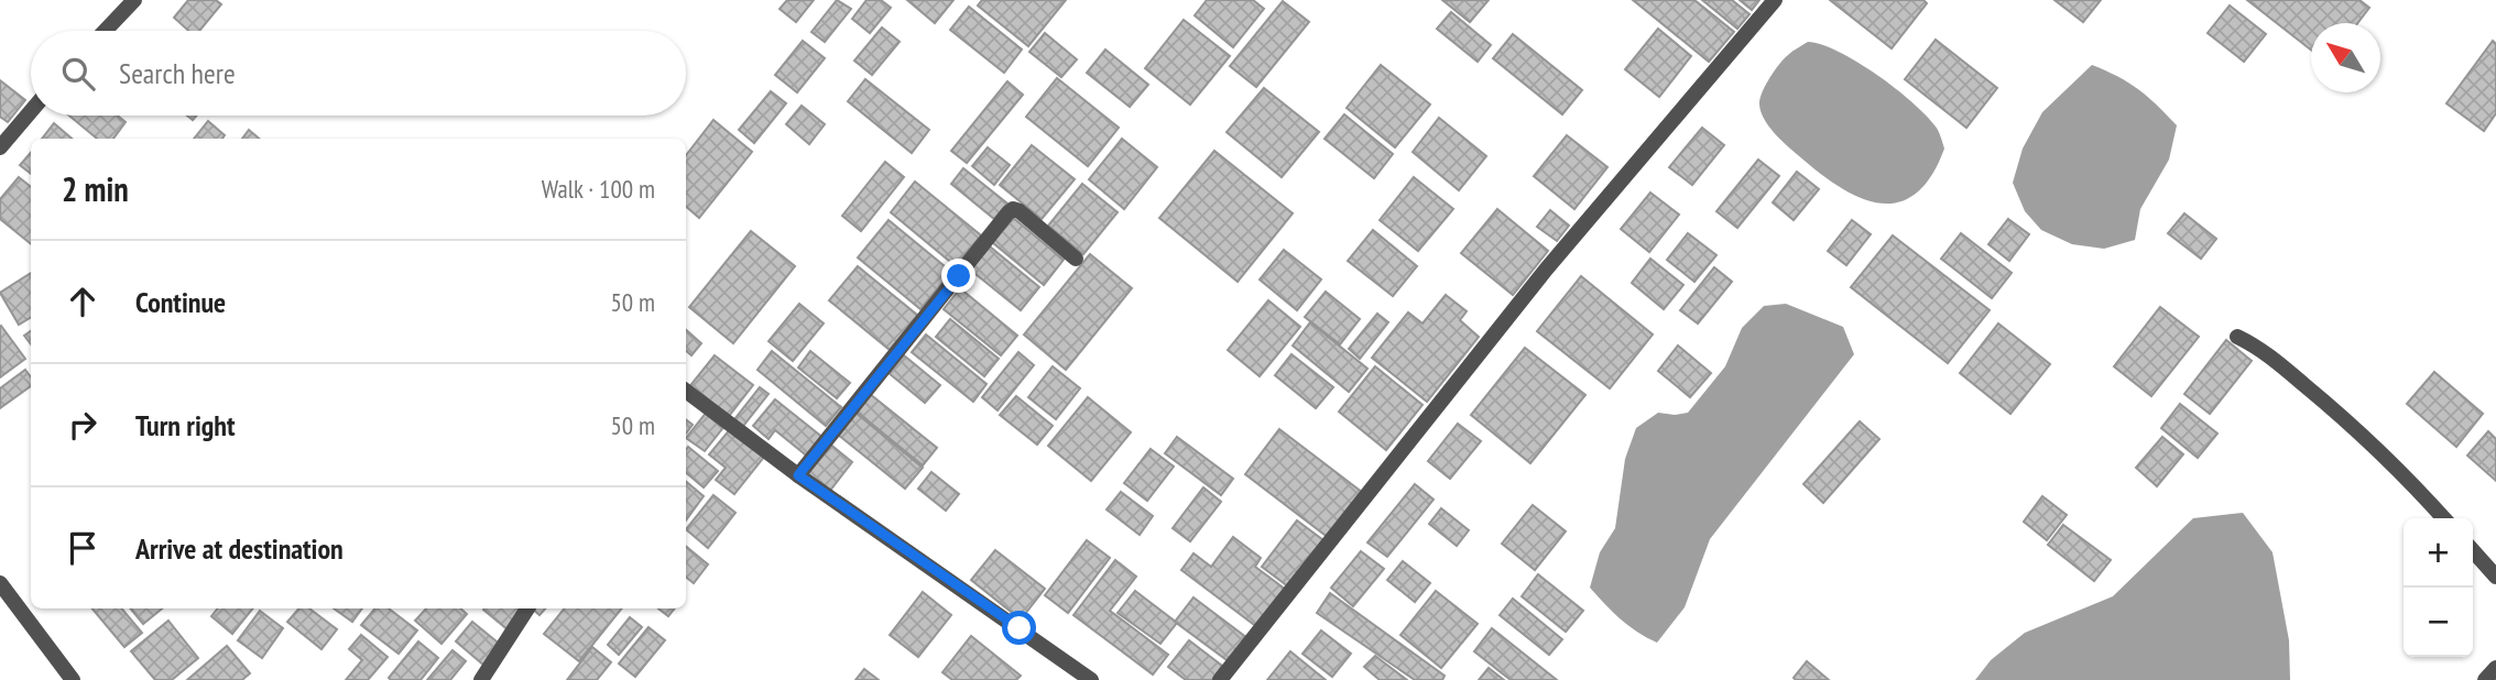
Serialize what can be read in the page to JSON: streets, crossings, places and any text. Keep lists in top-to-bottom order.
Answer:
{
  "north": "top left",
  "page": {
    "search": "Search here",
    "heading": ["2 min", "Walk · 100 m"],
    "list": [
      ["Continue", "50 m"],
      ["Turn right", "50 m"],
      "Arrive at destination"
    ],
    "map_buttons": ["+", "−"]
  }
}
